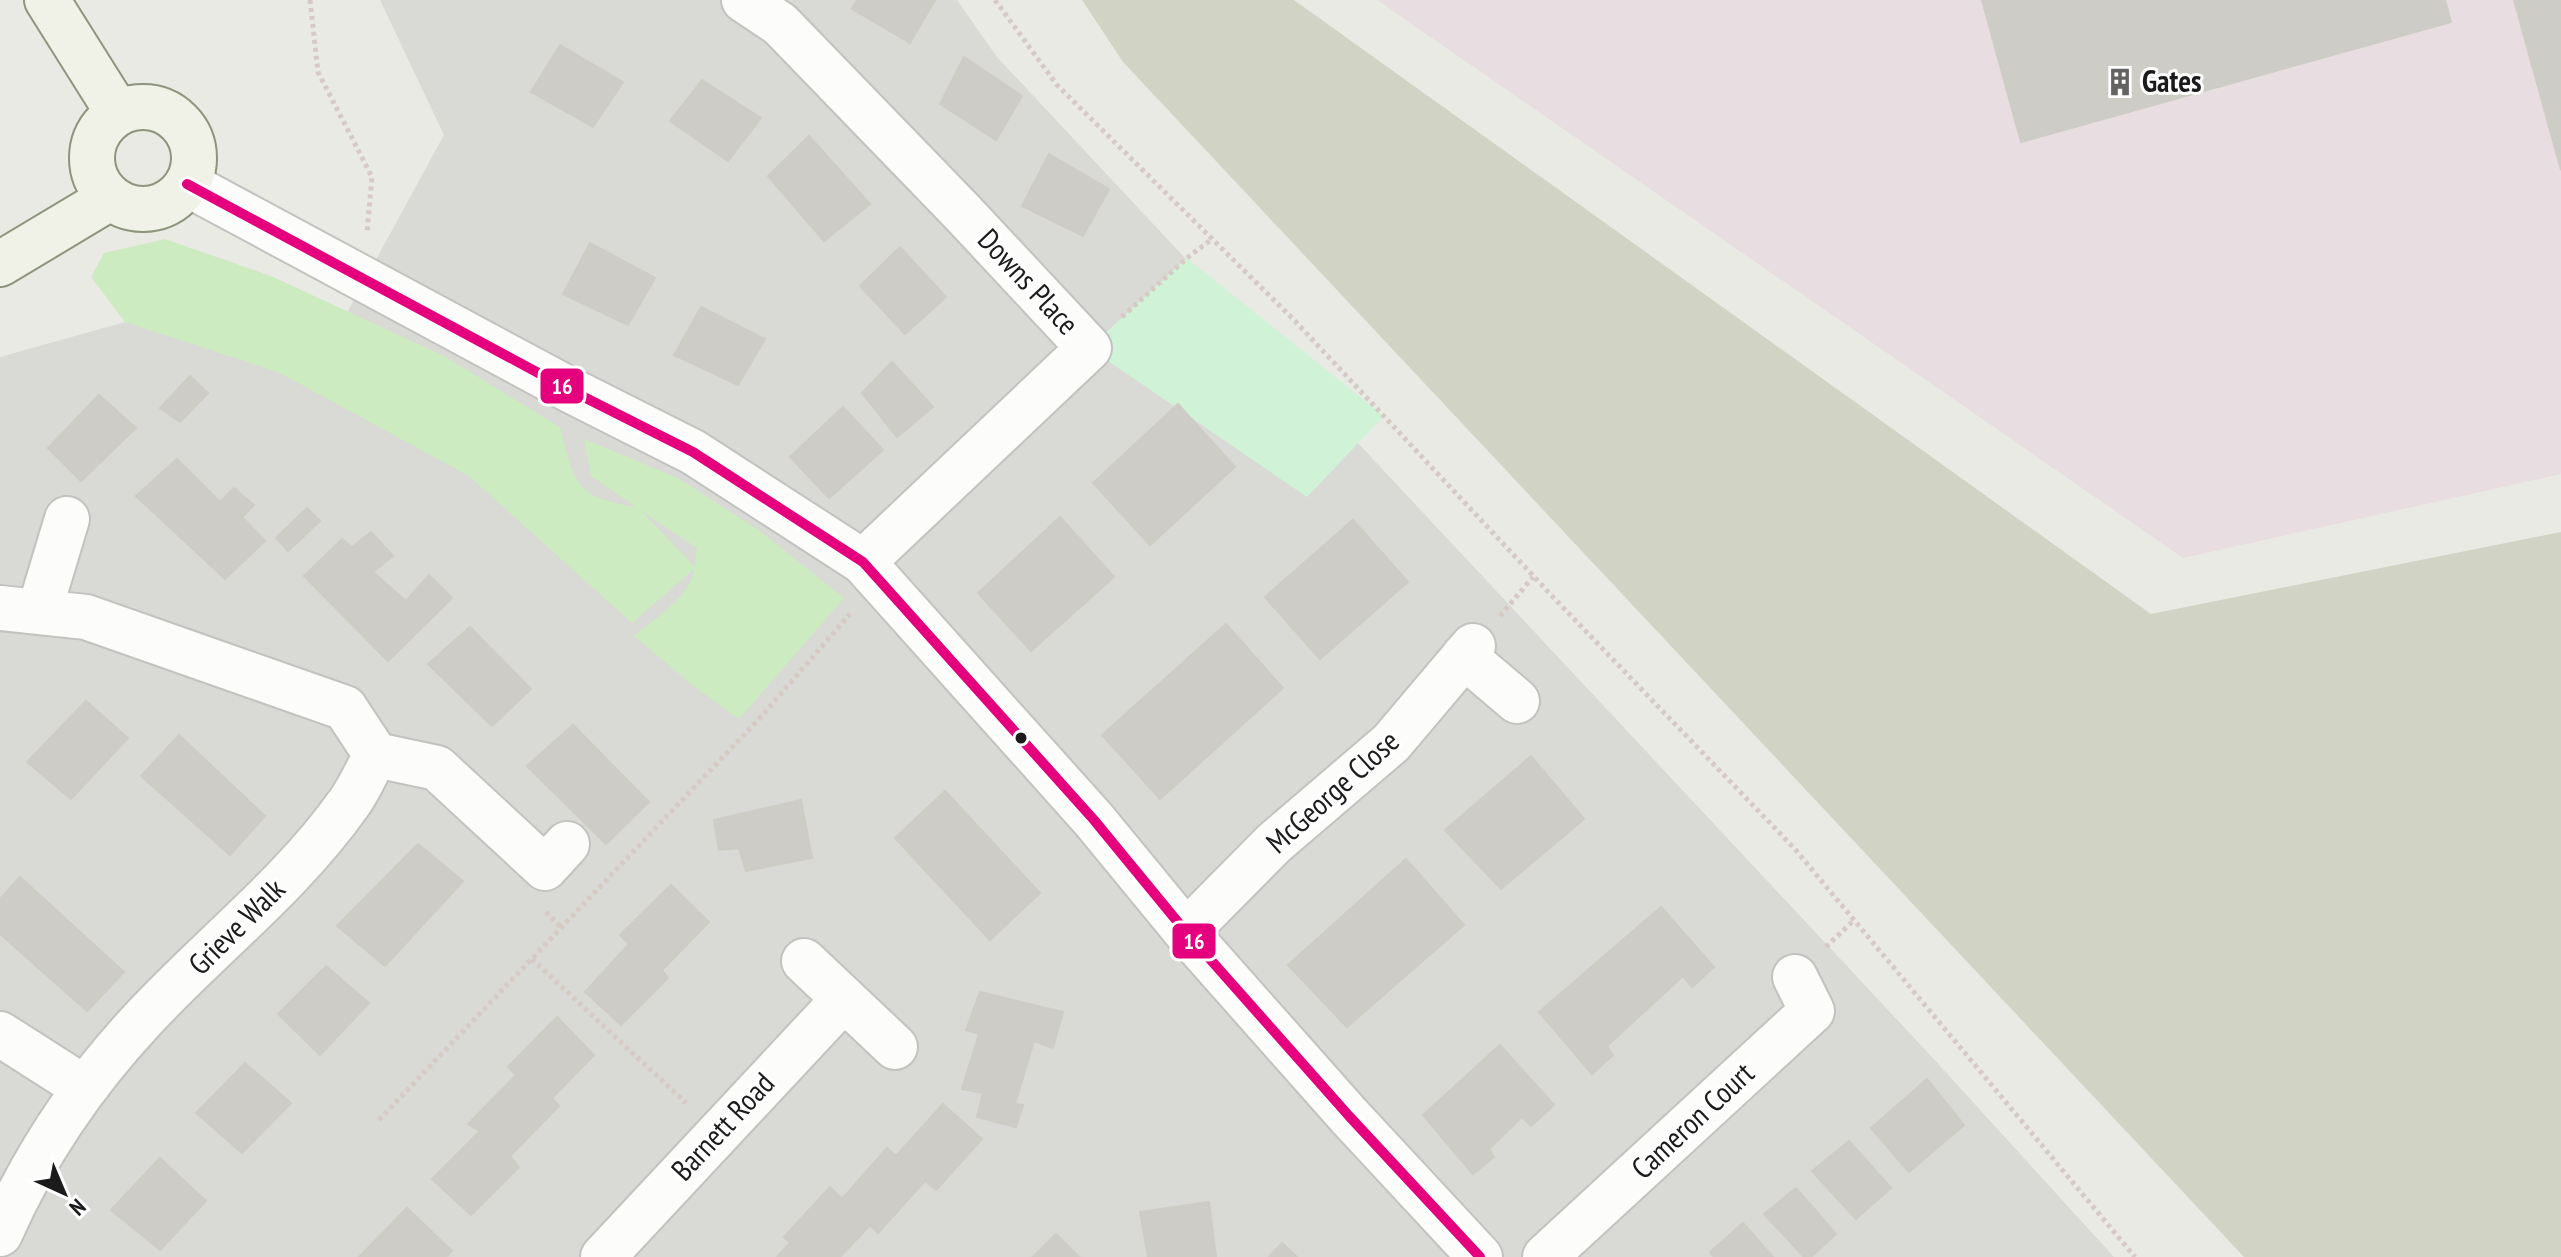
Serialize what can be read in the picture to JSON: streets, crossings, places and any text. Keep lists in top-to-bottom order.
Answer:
{
  "streets": {
    "street": [
      "Downs Place",
      "McGeorge Close",
      "Grieve Walk",
      "Cameron Court",
      "Barnett Road"
    ]
  },
  "places": {
    "building": ["Gates"]
  },
  "lines": ["transit line 16"],
  "north": "bottom right"
}
